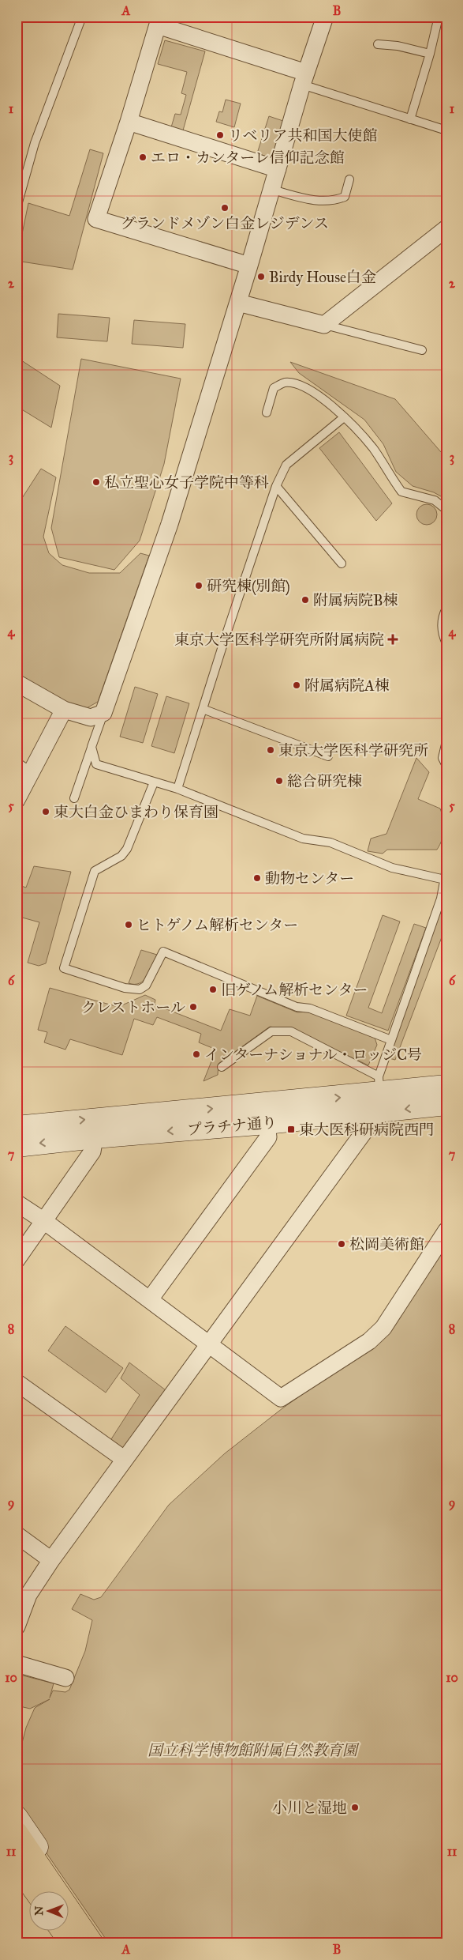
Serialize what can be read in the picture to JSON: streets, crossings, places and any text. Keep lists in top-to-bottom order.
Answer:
{
  "streets": {
    "main road": ["プラチナ通り"]
  },
  "parks": ["国立科学博物館附属自然教育園"],
  "places": {
    "other": [
      "リベリア共和国大使館",
      "エロ・カンターレ信仰記念館",
      "グランドメゾン白金レジデンス",
      "Birdy House白金",
      "私立聖心女子学院中等科",
      "研究棟(別館)",
      "附属病院B棟",
      "附属病院A棟",
      "東京大学医科学研究所",
      "総合研究棟",
      "東大白金ひまわり保育園",
      "動物センター",
      "ヒトゲノム解析センター",
      "旧ゲノム解析センター",
      "クレストホール",
      "インターナショナル・ロッジC号",
      "松岡美術館",
      "小川と湿地"
    ],
    "health": ["東京大学医科学研究所附属病院"],
    "transit": ["東大医科研病院西門"]
  },
  "north": "left",
  "grid": {
    "columns": ["A", "B"],
    "rows": [
      "1",
      "2",
      "3",
      "4",
      "5",
      "6",
      "7",
      "8",
      "9",
      "10",
      "11"
    ]
  }
}
